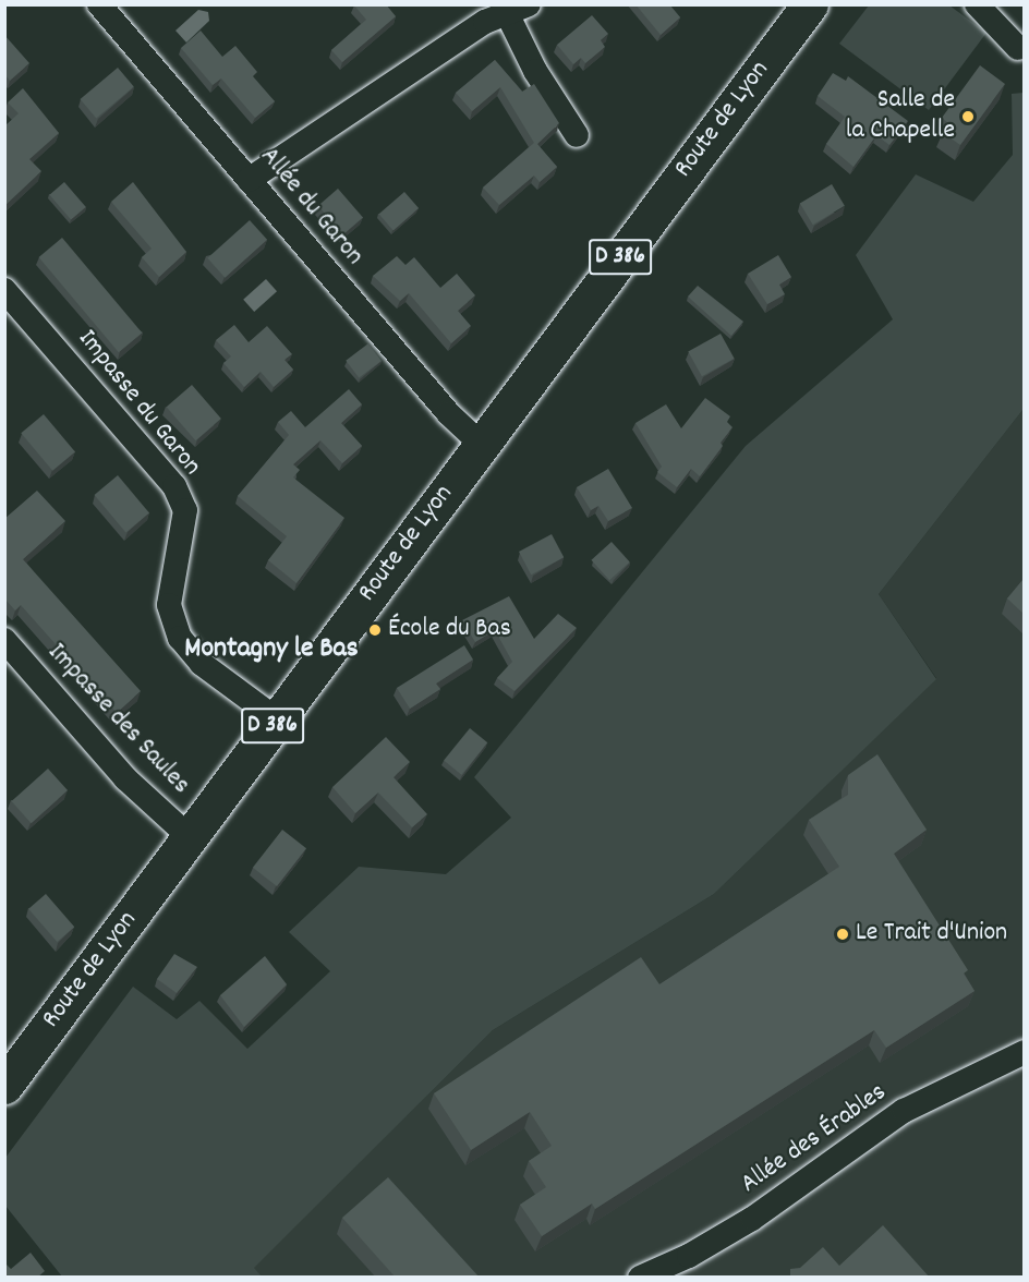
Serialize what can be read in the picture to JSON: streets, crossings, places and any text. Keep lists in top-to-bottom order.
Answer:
{
  "streets": {
    "main road": ["Route de Lyon", "D 386"],
    "street": [
      "Allée du Garon",
      "Impasse du Garon",
      "Impasse des Saules",
      "Allée des Érables"
    ]
  },
  "crossings": [
    ["Route de Lyon", "Allée du Garon"],
    ["Route de Lyon", "Impasse du Garon"],
    ["Route de Lyon", "Impasse des Saules"]
  ],
  "districts": ["Montagny le Bas"],
  "places": ["Salle de la Chapelle", "École du Bas", "Le Trait d'Union"]
}
